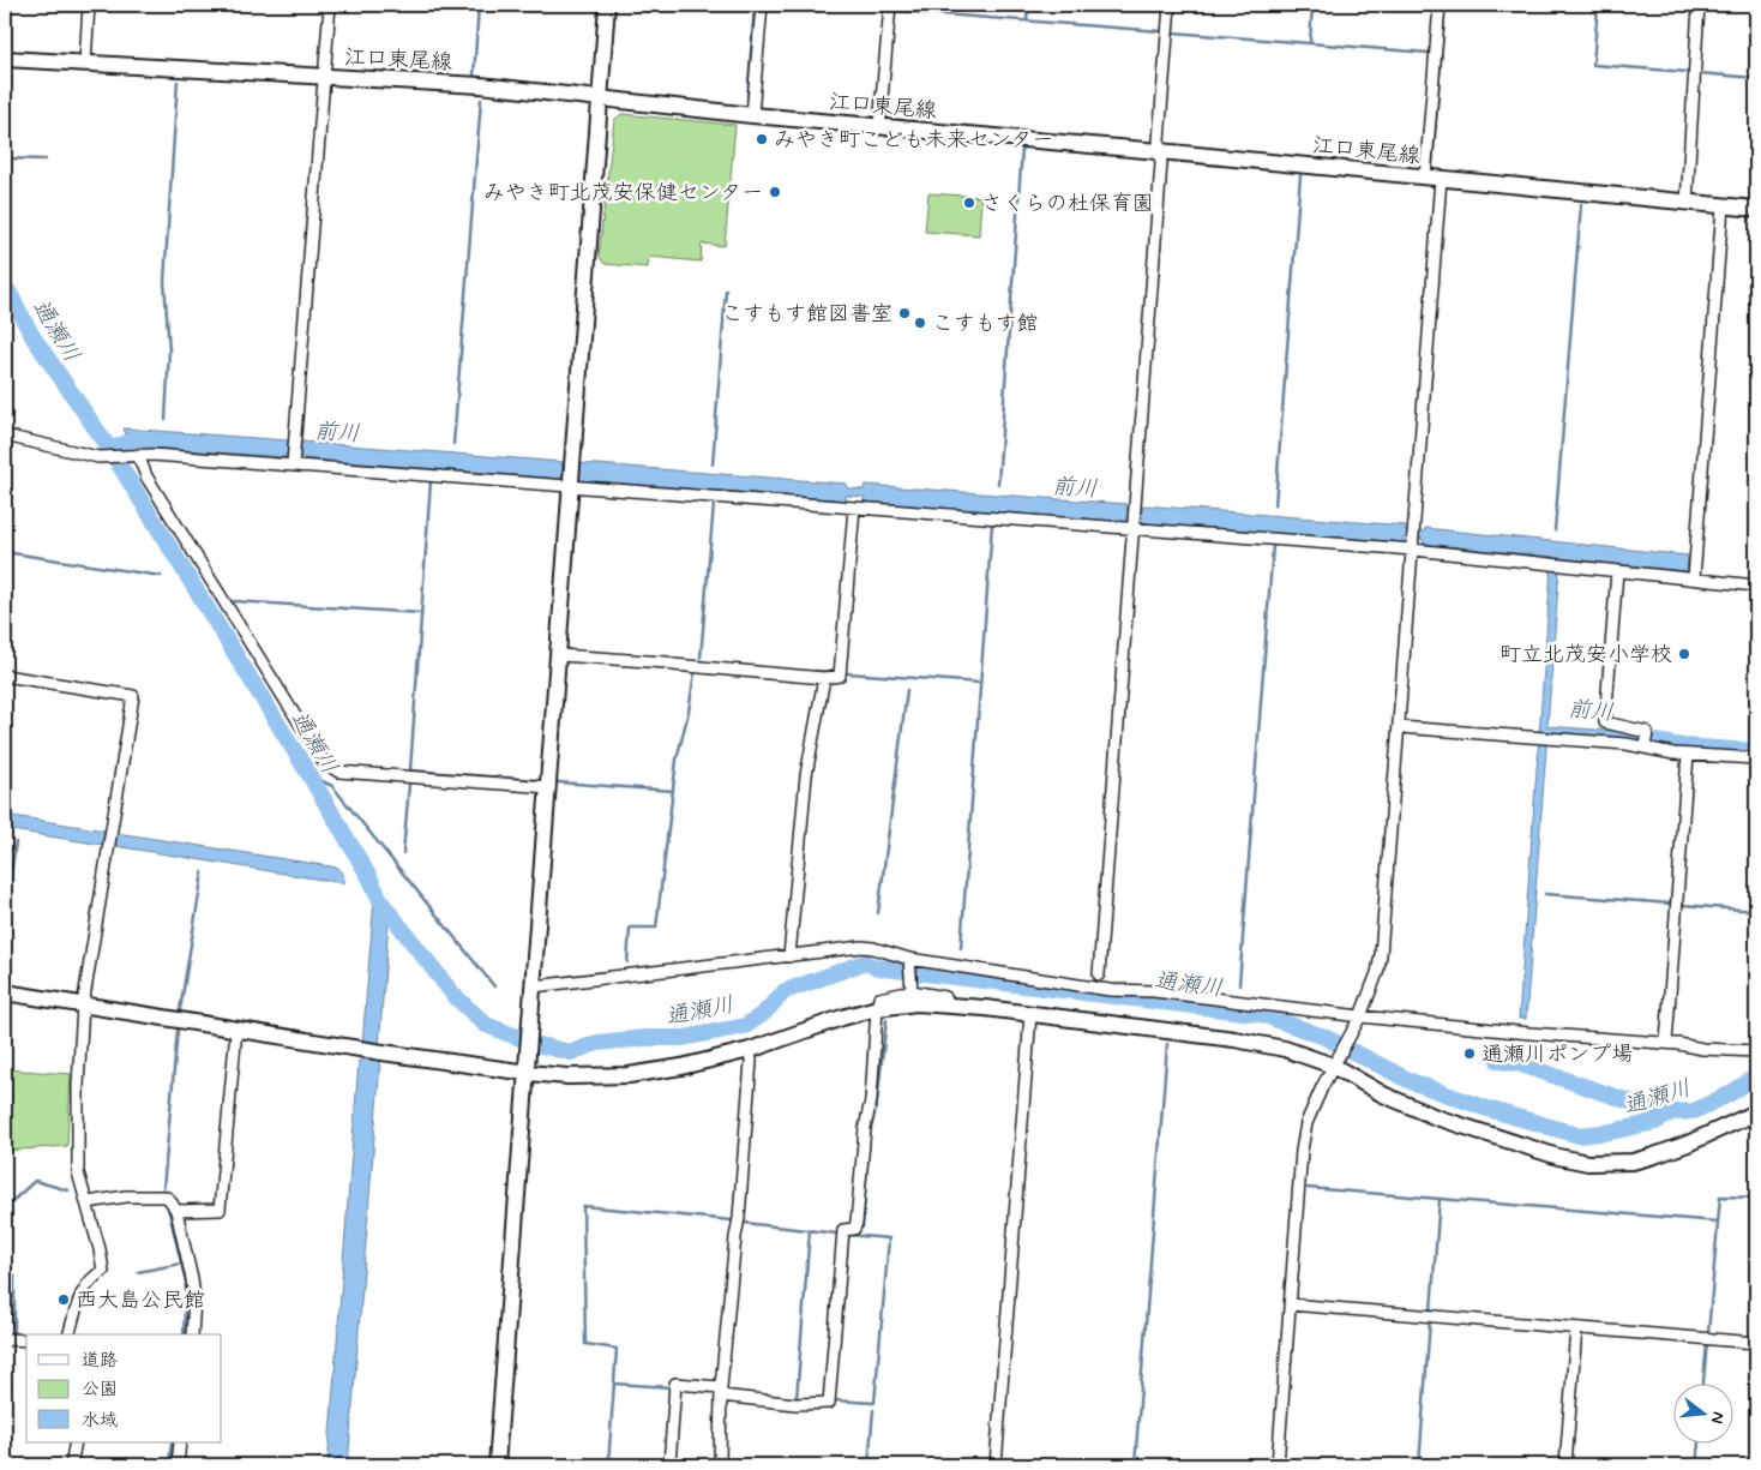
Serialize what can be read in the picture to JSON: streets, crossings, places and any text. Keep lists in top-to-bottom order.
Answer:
{
  "streets": {
    "street": ["江口東尾線"]
  },
  "water": ["通瀬川", "前川"],
  "places": [
    "みやき町こども未来センター",
    "みやき町北茂安保健センター",
    "さくらの杜保育園",
    "こすもす館図書室",
    "こすもす館",
    "町立北茂安小学校",
    "通瀬川ポンプ場",
    "西大島公民館"
  ],
  "legend": ["道路", "公園", "水域"],
  "north": "right"
}
